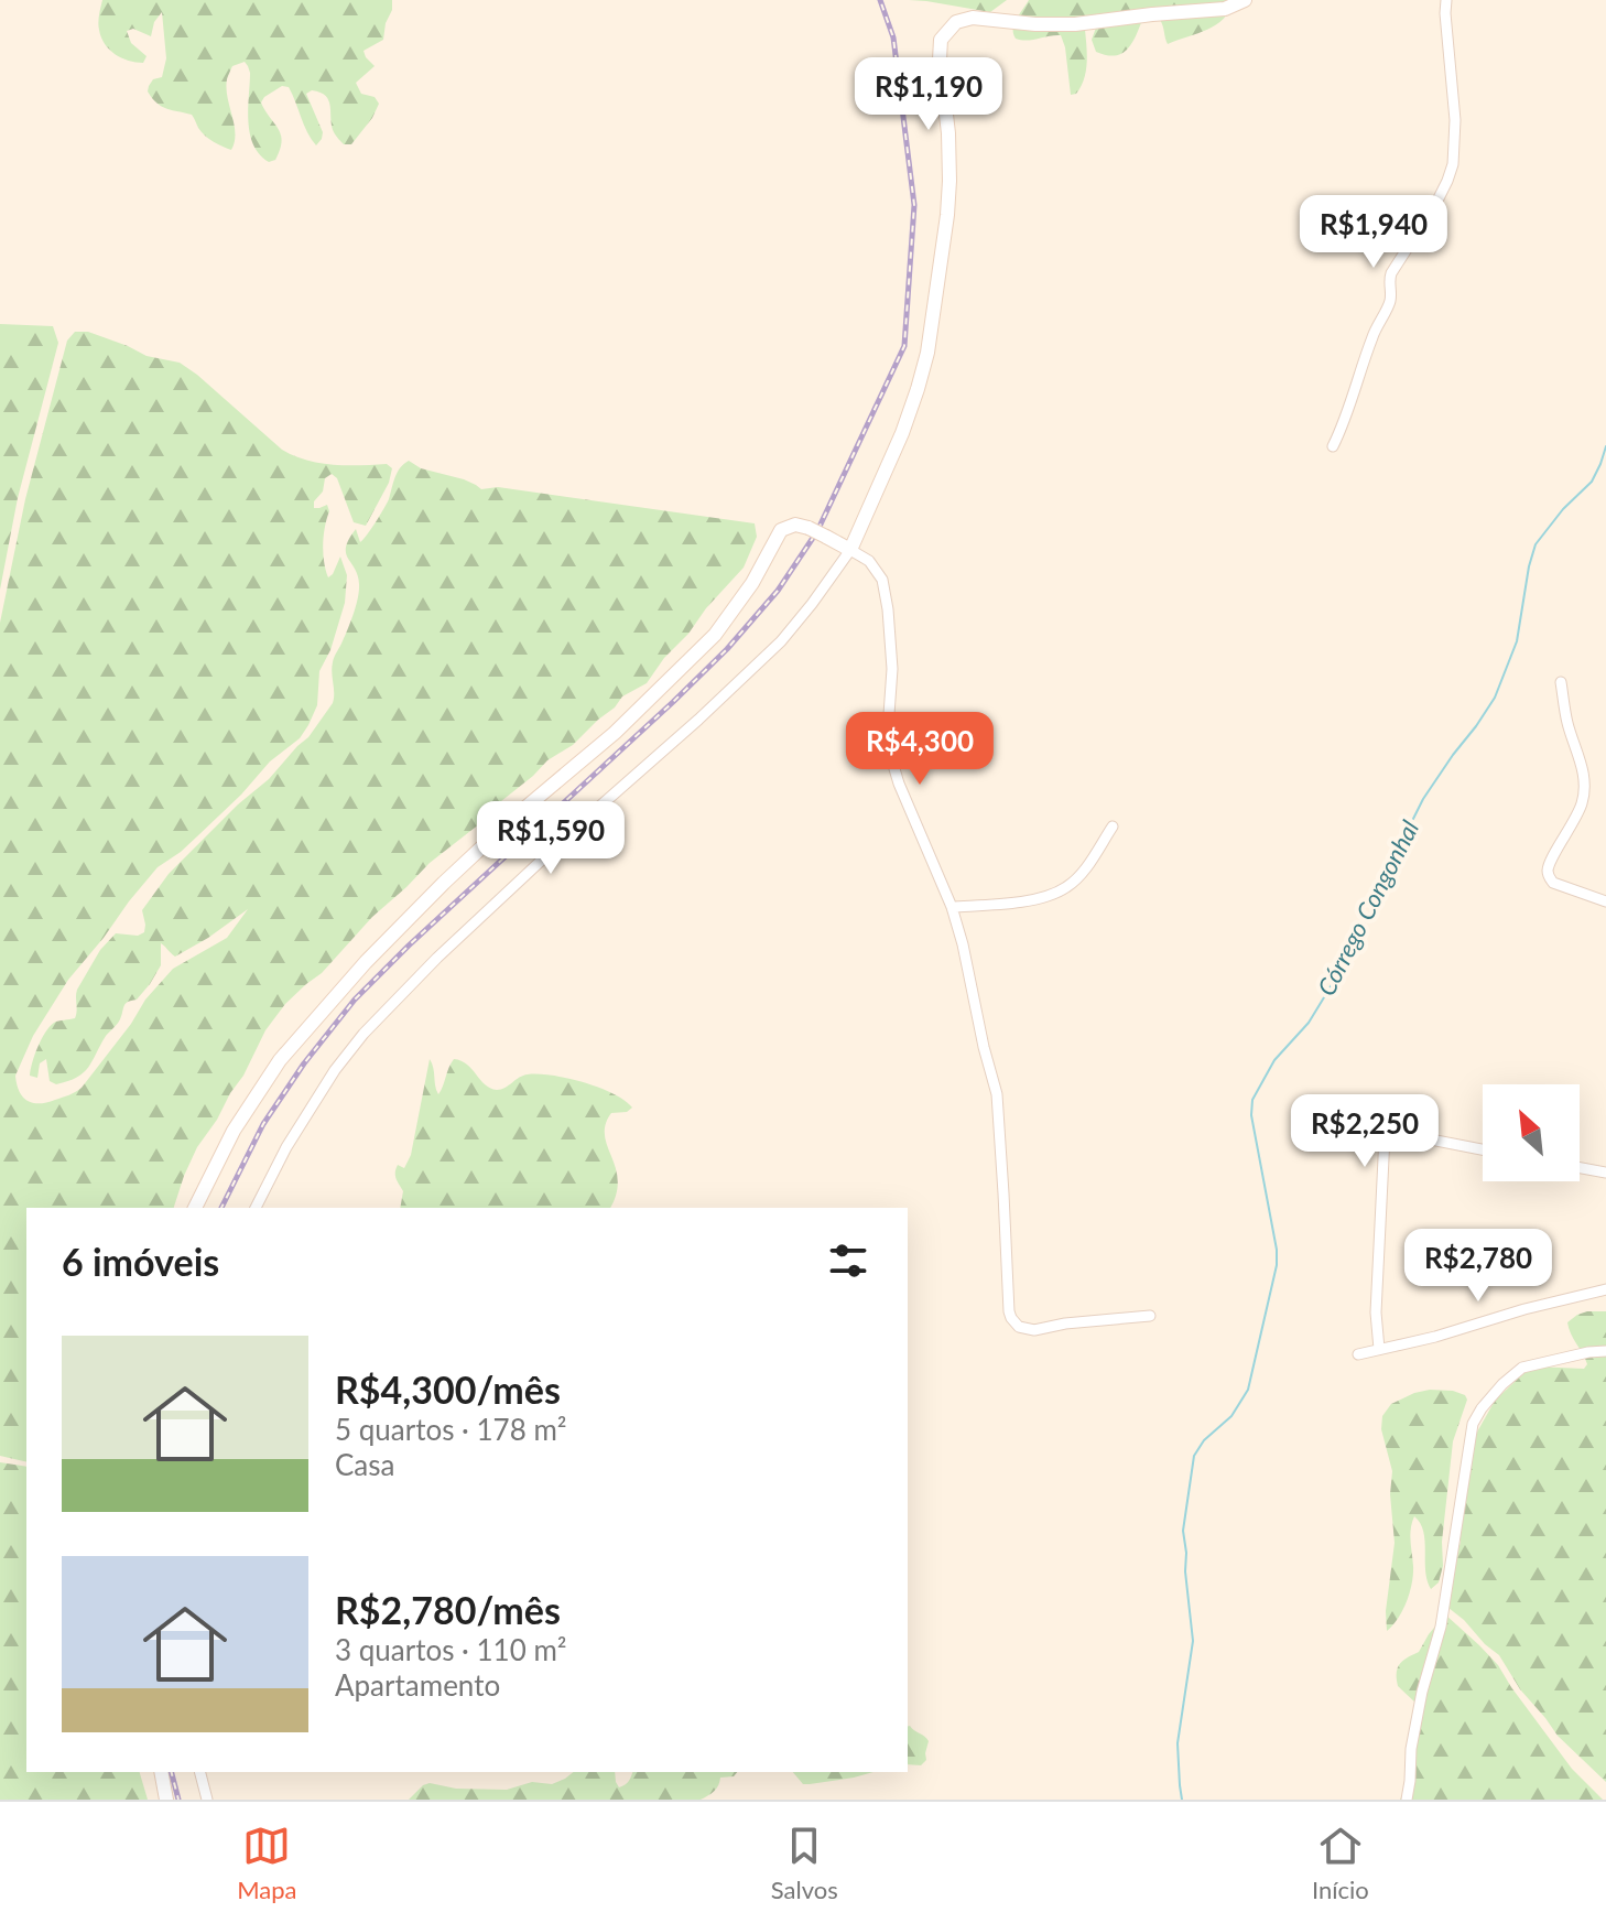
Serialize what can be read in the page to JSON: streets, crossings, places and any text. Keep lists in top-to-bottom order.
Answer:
{
  "water": ["Córrego Congonhal"],
  "north": "top left",
  "page": {
    "price": [
      "R$1,190",
      "R$1,940",
      "R$4,300",
      "R$1,590",
      "R$2,250",
      "R$2,780"
    ],
    "heading": "6 imóveis",
    "list": [
      {
        "name": "R$4,300/mês",
        "note": "5 quartos · 178 m² · Casa"
      },
      {
        "name": "R$2,780/mês",
        "note": "3 quartos · 110 m² · Apartamento"
      }
    ],
    "tabs": ["Mapa", "Salvos", "Início"]
  }
}
